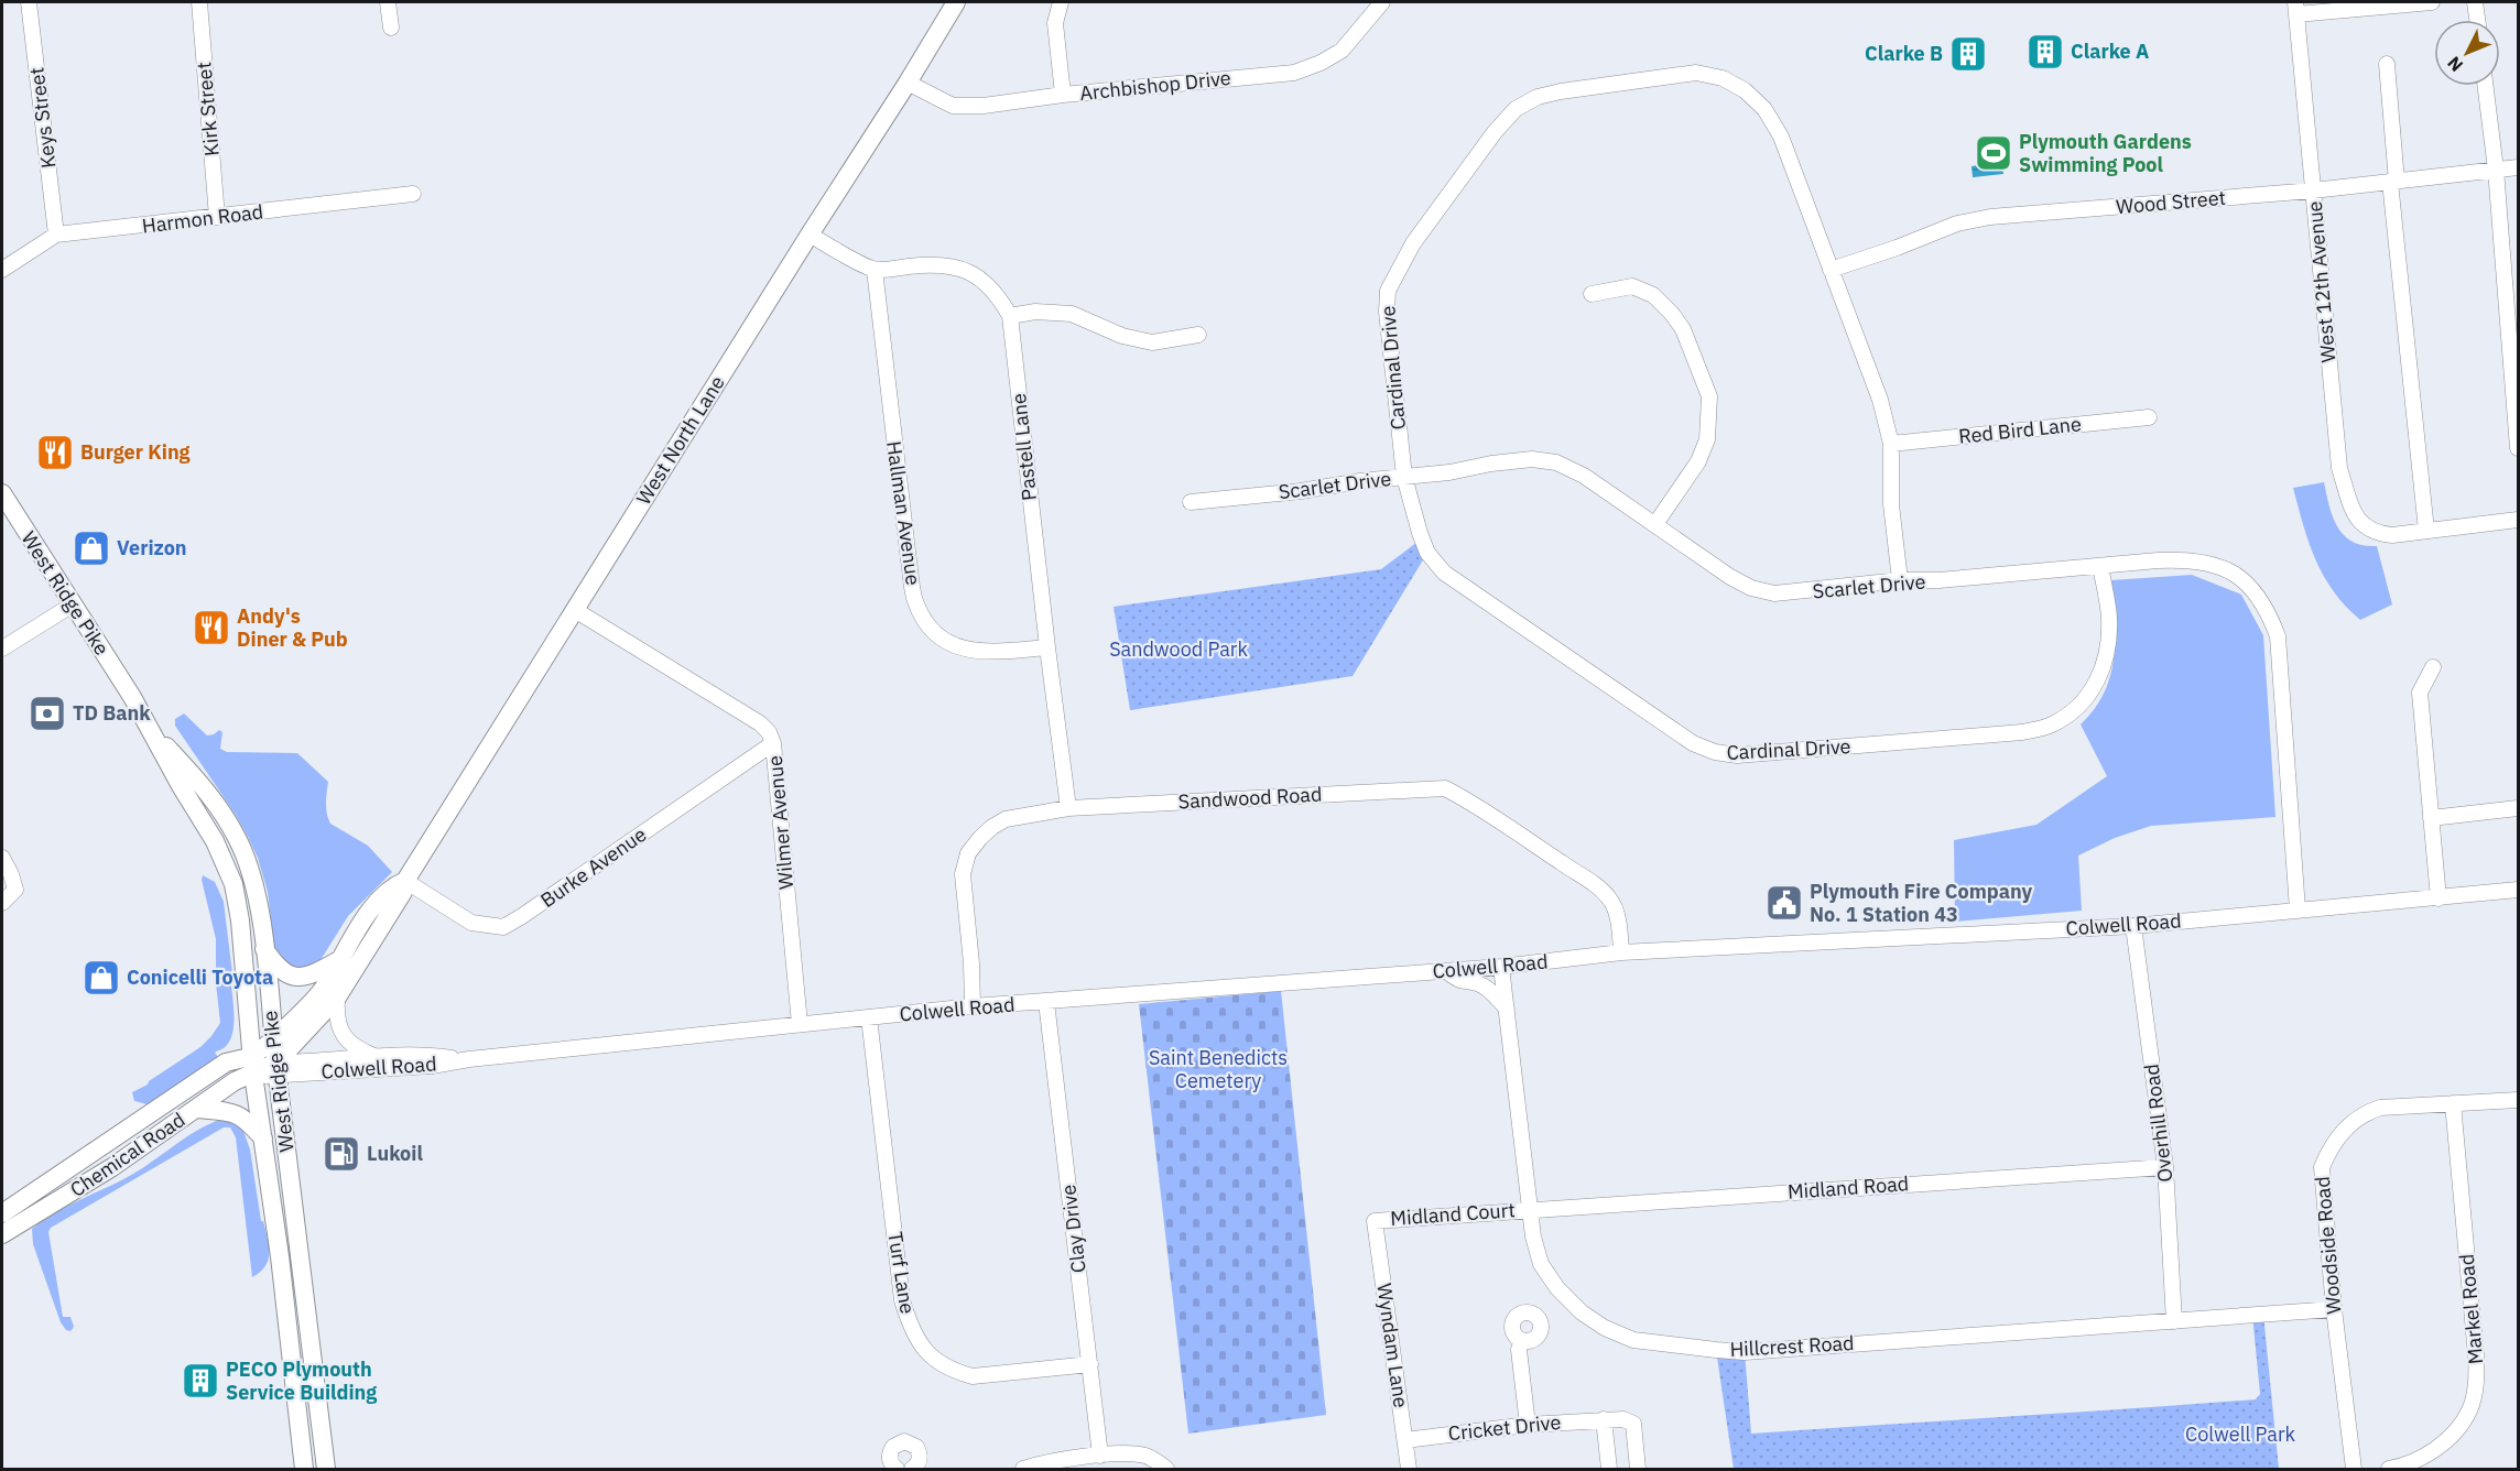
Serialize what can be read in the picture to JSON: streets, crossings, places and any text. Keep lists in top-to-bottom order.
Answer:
{
  "streets": {
    "main road": ["West North Lane", "West Ridge Pike", "Chemical Road"],
    "street": [
      "Archbishop Drive",
      "Kirk Street",
      "Keys Street",
      "Wood Street",
      "Harmon Road",
      "West 12th Avenue",
      "Cardinal Drive",
      "Red Bird Lane",
      "Pastell Lane",
      "Scarlet Drive",
      "Hallman Avenue",
      "Sandwood Road",
      "Wilmer Avenue",
      "Burke Avenue",
      "Colwell Road",
      "Overhill Road",
      "Midland Road",
      "Midland Court",
      "Clay Drive",
      "Woodside Road",
      "Turf Lane",
      "Markel Road",
      "Wyndam Lane",
      "Hillcrest Road",
      "Cricket Drive"
    ]
  },
  "crossings": [
    ["Archbishop Drive", "West North Lane"],
    ["Kirk Street", "Harmon Road"],
    ["Keys Street", "Harmon Road"],
    ["Wood Street", "West 12th Avenue"],
    ["Wood Street", "Cardinal Drive"],
    ["Cardinal Drive", "Red Bird Lane"],
    ["Cardinal Drive", "Scarlet Drive"],
    ["West North Lane", "West Ridge Pike"],
    ["West North Lane", "Wilmer Avenue"],
    ["West North Lane", "Burke Avenue"],
    ["West North Lane", "Colwell Road"],
    ["West North Lane", "Chemical Road"],
    ["Pastell Lane", "Hallman Avenue"],
    ["Pastell Lane", "Sandwood Road"],
    ["Scarlet Drive", "Colwell Road"],
    ["West Ridge Pike", "Colwell Road"],
    ["West Ridge Pike", "Chemical Road"],
    ["Sandwood Road", "Colwell Road"],
    ["Wilmer Avenue", "Burke Avenue"],
    ["Wilmer Avenue", "Colwell Road"],
    ["Colwell Road", "Overhill Road"],
    ["Colwell Road", "Clay Drive"],
    ["Colwell Road", "Turf Lane"],
    ["Colwell Road", "Hillcrest Road"],
    ["Overhill Road", "Midland Road"],
    ["Overhill Road", "Hillcrest Road"],
    ["Midland Road", "Midland Court"],
    ["Midland Road", "Hillcrest Road"],
    ["Midland Court", "Wyndam Lane"],
    ["Midland Court", "Hillcrest Road"],
    ["Clay Drive", "Turf Lane"],
    ["Woodside Road", "Markel Road"],
    ["Woodside Road", "Hillcrest Road"],
    ["Wyndam Lane", "Cricket Drive"]
  ],
  "parks": ["Sandwood Park", "Saint Benedicts Cemetery", "Colwell Park"],
  "places": {
    "building": ["Clarke A", "Clarke B", "PECO Plymouth Service Building"],
    "sports": ["Plymouth Gardens Swimming Pool"],
    "restaurant": ["Burger King", "Andy's Diner & Pub"],
    "shop": ["Verizon", "Conicelli Toyota"],
    "bank": ["TD Bank"],
    "public building": ["Plymouth Fire Company No. 1 Station 43"],
    "fuel station": ["Lukoil"]
  },
  "north": "bottom left"
}
